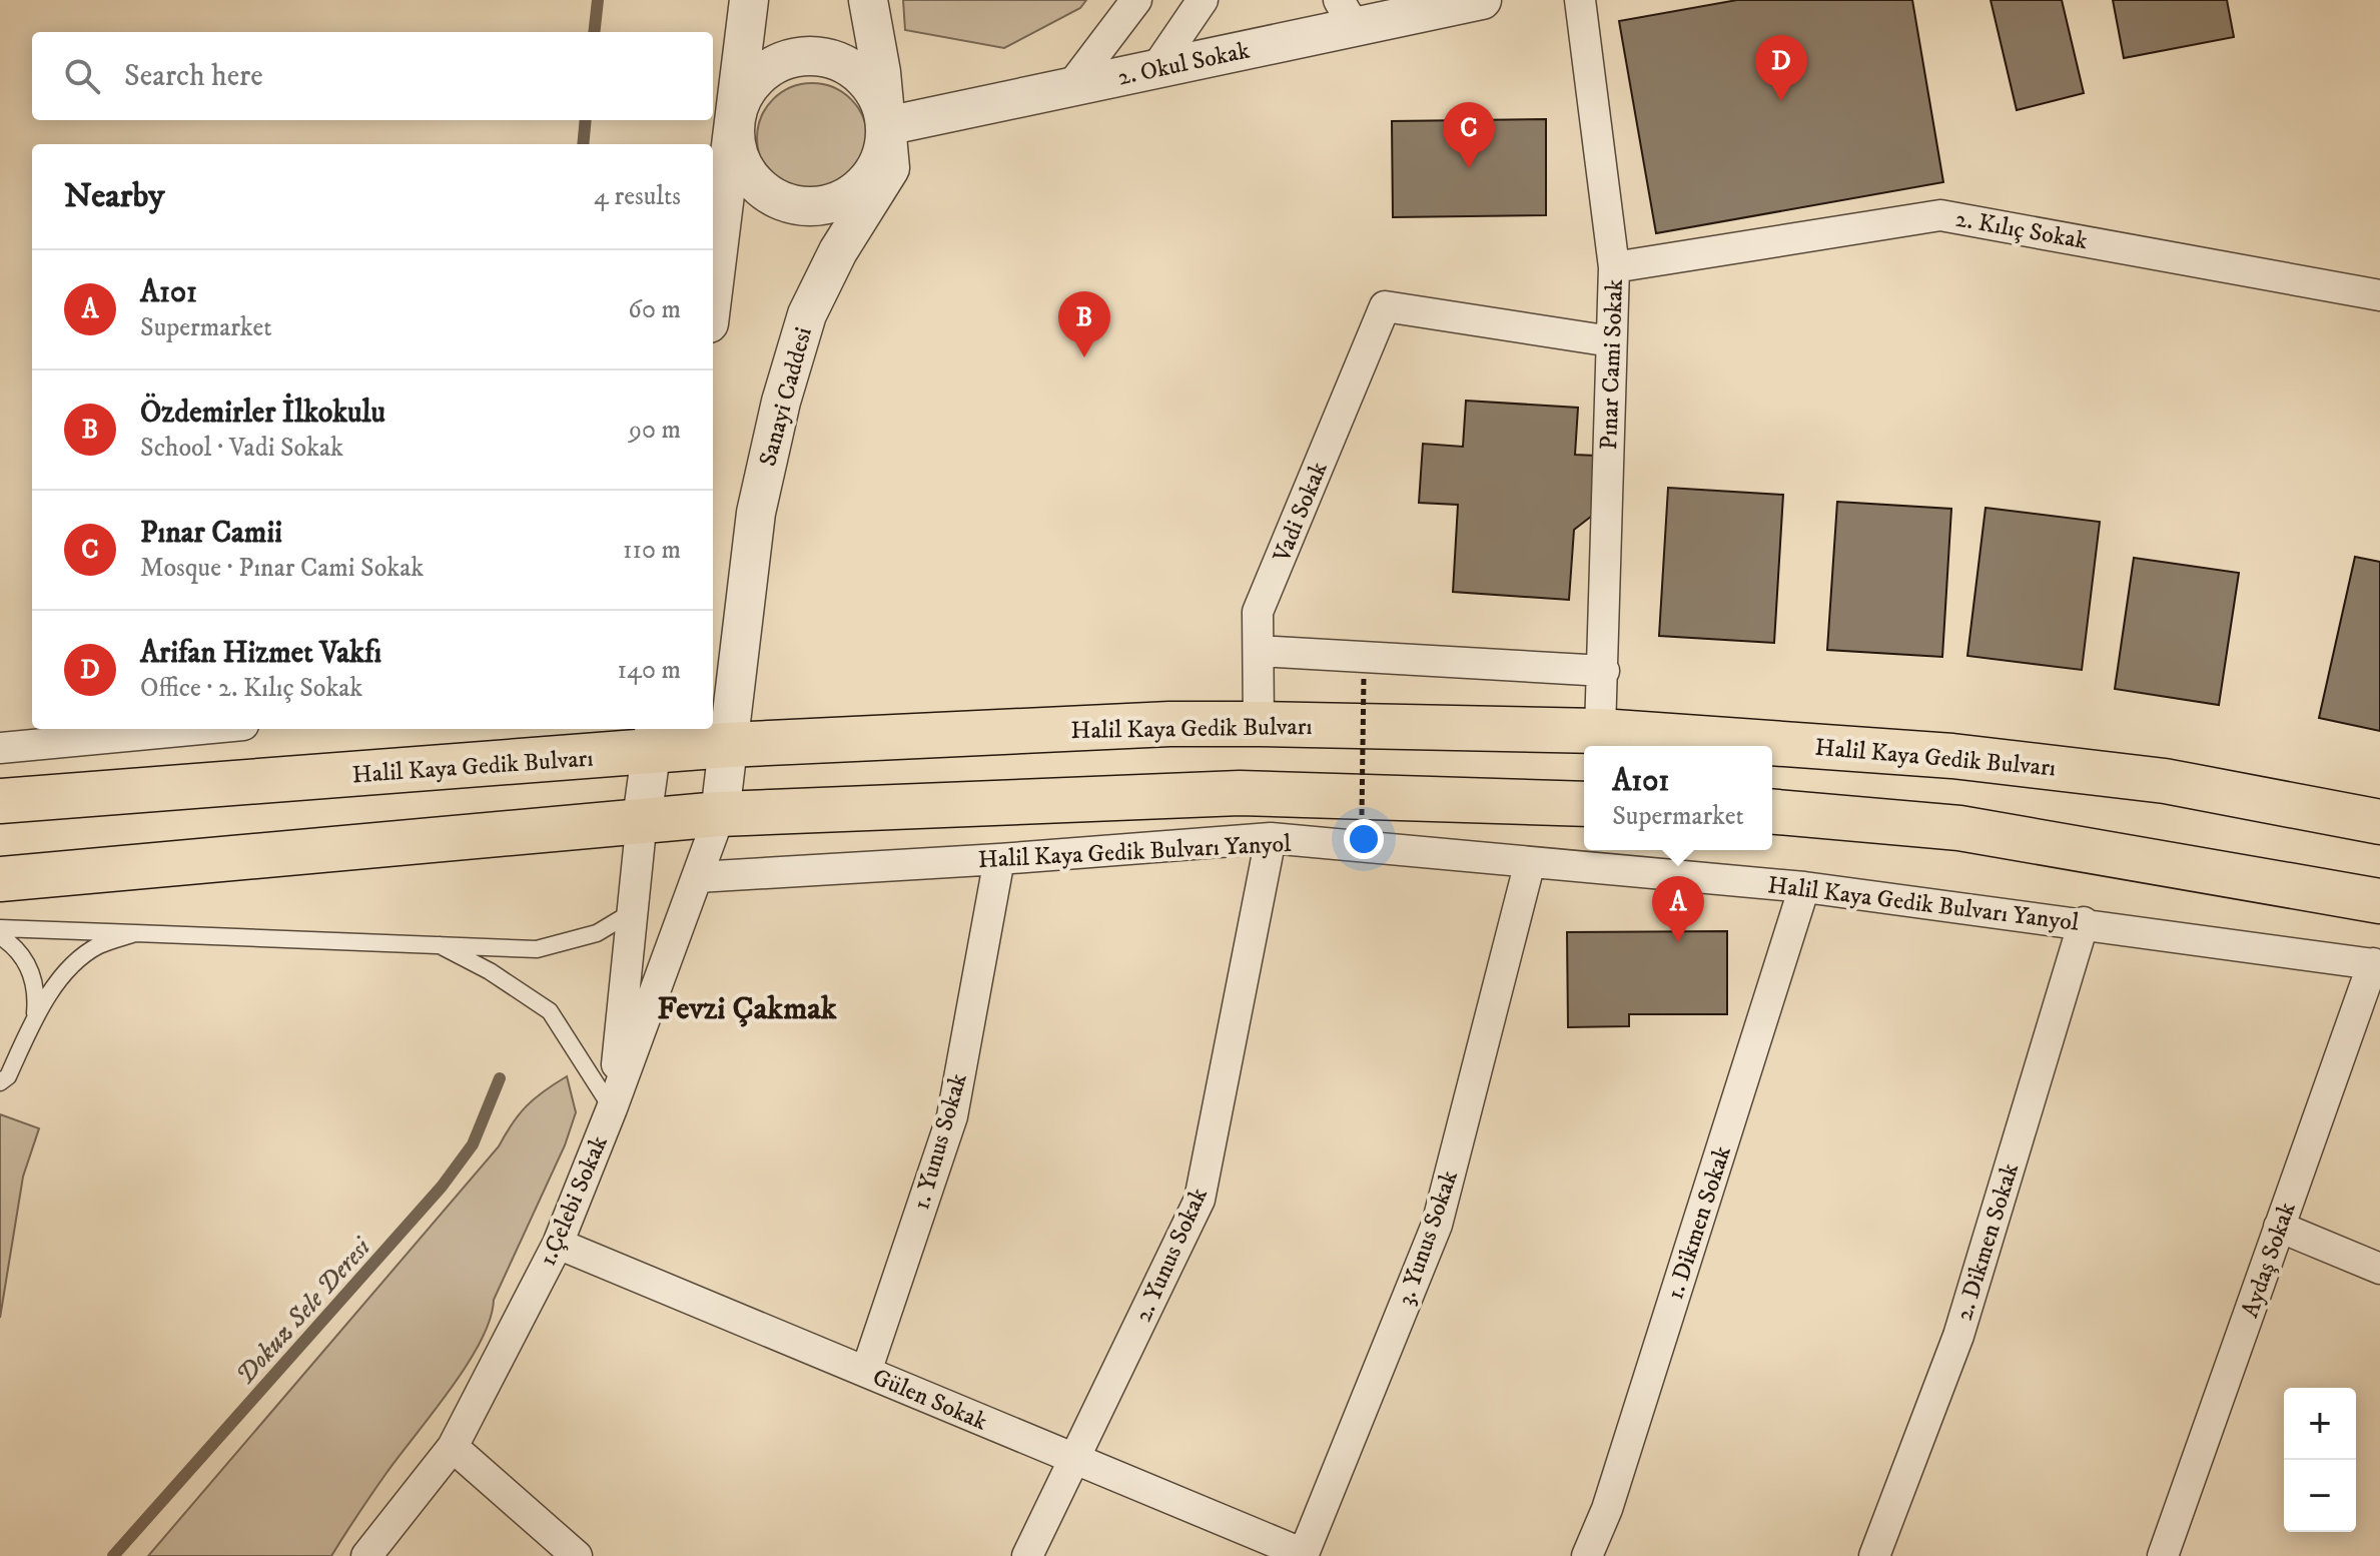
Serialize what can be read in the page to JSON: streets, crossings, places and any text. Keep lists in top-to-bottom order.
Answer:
{
  "streets": {
    "highway": ["Halil Kaya Gedik Bulvarı"],
    "street": [
      "2. Okul Sokak",
      "2. Kılıç Sokak",
      "Pınar Cami Sokak",
      "Sanayi Caddesi",
      "Vadi Sokak",
      "Halil Kaya Gedik Bulvarı Yanyol",
      "1. Yunus Sokak",
      "1.Çelebi Sokak",
      "1. Dikmen Sokak",
      "3. Yunus Sokak",
      "2. Dikmen Sokak",
      "2. Yunus Sokak",
      "Aydaş Sokak",
      "Gülen Sokak"
    ]
  },
  "crossings": [
    ["2. Okul Sokak", "Sanayi Caddesi"],
    ["2. Kılıç Sokak", "Pınar Cami Sokak"],
    ["Pınar Cami Sokak", "Vadi Sokak"],
    ["Pınar Cami Sokak", "Halil Kaya Gedik Bulvarı"],
    ["Sanayi Caddesi", "Halil Kaya Gedik Bulvarı"],
    ["Sanayi Caddesi", "1.Çelebi Sokak"],
    ["Vadi Sokak", "Halil Kaya Gedik Bulvarı"],
    ["Halil Kaya Gedik Bulvarı Yanyol", "1. Yunus Sokak"],
    ["Halil Kaya Gedik Bulvarı Yanyol", "1.Çelebi Sokak"],
    ["Halil Kaya Gedik Bulvarı Yanyol", "1. Dikmen Sokak"],
    ["Halil Kaya Gedik Bulvarı Yanyol", "3. Yunus Sokak"],
    ["Halil Kaya Gedik Bulvarı Yanyol", "2. Dikmen Sokak"],
    ["Halil Kaya Gedik Bulvarı Yanyol", "2. Yunus Sokak"],
    ["Halil Kaya Gedik Bulvarı Yanyol", "Aydaş Sokak"],
    ["1. Yunus Sokak", "Gülen Sokak"],
    ["1.Çelebi Sokak", "Gülen Sokak"],
    ["3. Yunus Sokak", "Gülen Sokak"],
    ["2. Yunus Sokak", "Gülen Sokak"]
  ],
  "districts": ["Fevzi Çakmak"],
  "water": ["Dokuz Sele Deresi"],
  "page": {
    "search": "Search here",
    "pins": [
      "D",
      "C",
      "B",
      "A"
    ],
    "heading": ["Nearby", "4 results"],
    "list": [
      {
        "mark": "A",
        "name": "A101",
        "note": "Supermarket",
        "value": "60 m"
      },
      {
        "mark": "B",
        "name": "Özdemirler İlkokulu",
        "note": "School · Vadi Sokak",
        "value": "90 m"
      },
      {
        "mark": "C",
        "name": "Pınar Camii",
        "note": "Mosque · Pınar Cami Sokak",
        "value": "110 m"
      },
      {
        "mark": "D",
        "name": "Arifan Hizmet Vakfı",
        "note": "Office · 2. Kılıç Sokak",
        "value": "140 m"
      }
    ],
    "popup": ["A101", "Supermarket"],
    "map_buttons": ["+", "−"]
  }
}
